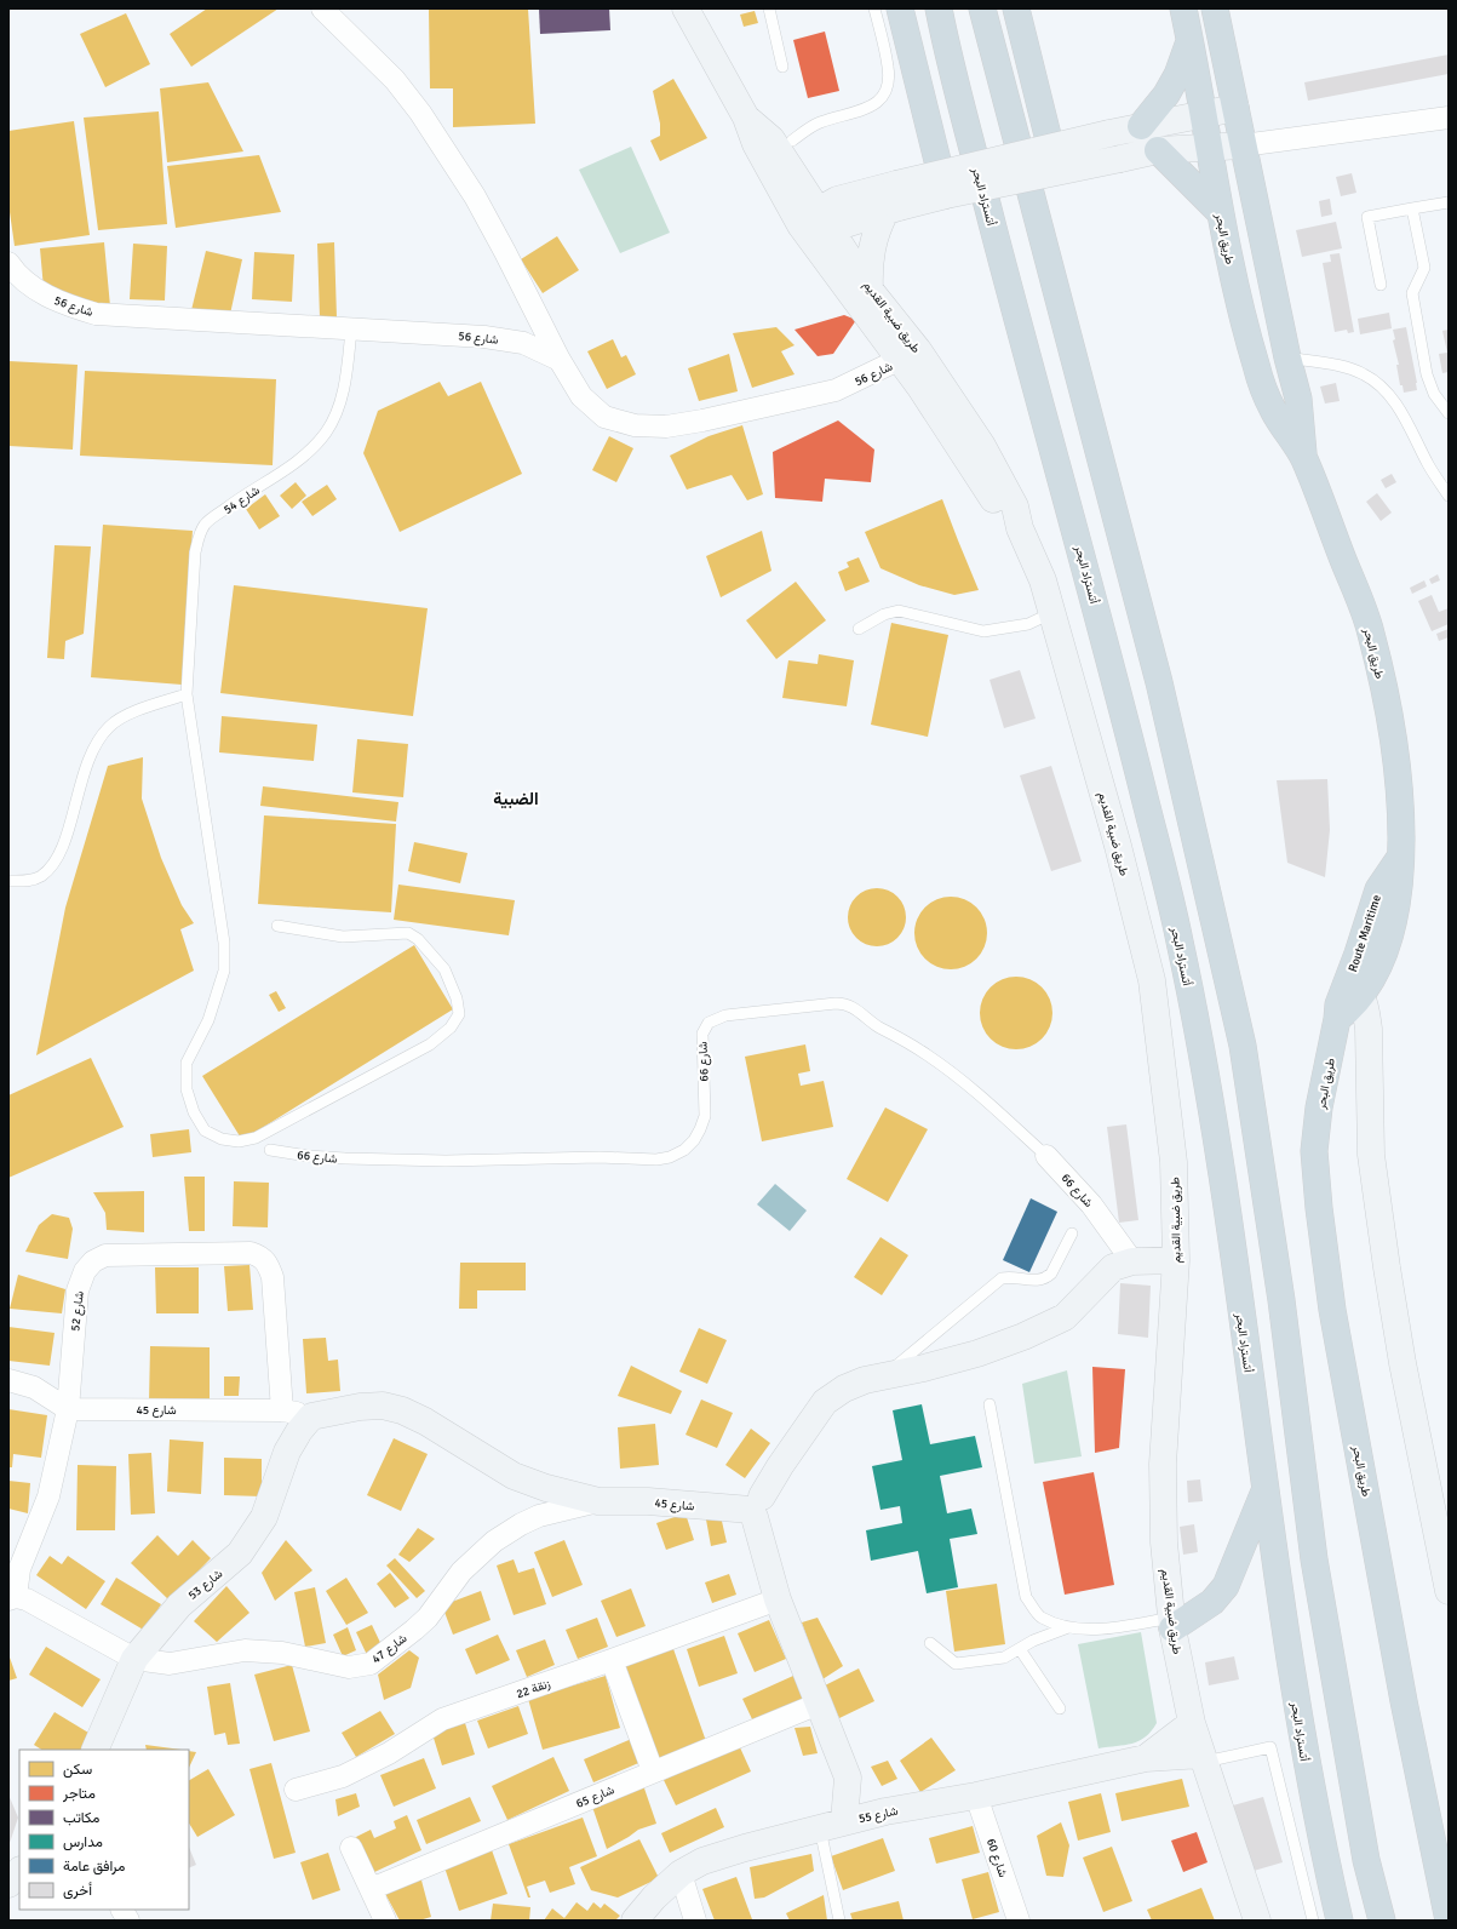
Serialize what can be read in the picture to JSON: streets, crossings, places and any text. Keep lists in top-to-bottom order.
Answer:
{
  "streets": {
    "highway": ["أتستراد البحر", "طريق البحر", "Route Maritime"],
    "street": [
      "شارع 56",
      "طريق ضبية القديم",
      "شارع 66",
      "شارع 52",
      "شارع 45",
      "شارع 53",
      "شارع 47",
      "زنقة 22",
      "شارع 65",
      "شارع 55",
      "شارع 60"
    ],
    "lane": ["شارع 54"]
  },
  "crossings": [
    ["طريق البحر", "Route Maritime"],
    ["شارع 56", "طريق ضبية القديم"],
    ["شارع 56", "شارع 54"],
    ["طريق ضبية القديم", "شارع 55"],
    ["شارع 52", "شارع 45"],
    ["شارع 45", "شارع 53"],
    ["شارع 45", "شارع 47"],
    ["شارع 53", "شارع 47"],
    ["شارع 55", "شارع 60"]
  ],
  "districts": ["الضبية"],
  "legend": [
    "سكن",
    "متاجر",
    "مكاتب",
    "مدارس",
    "مرافق عامة",
    "أخرى"
  ]
}
